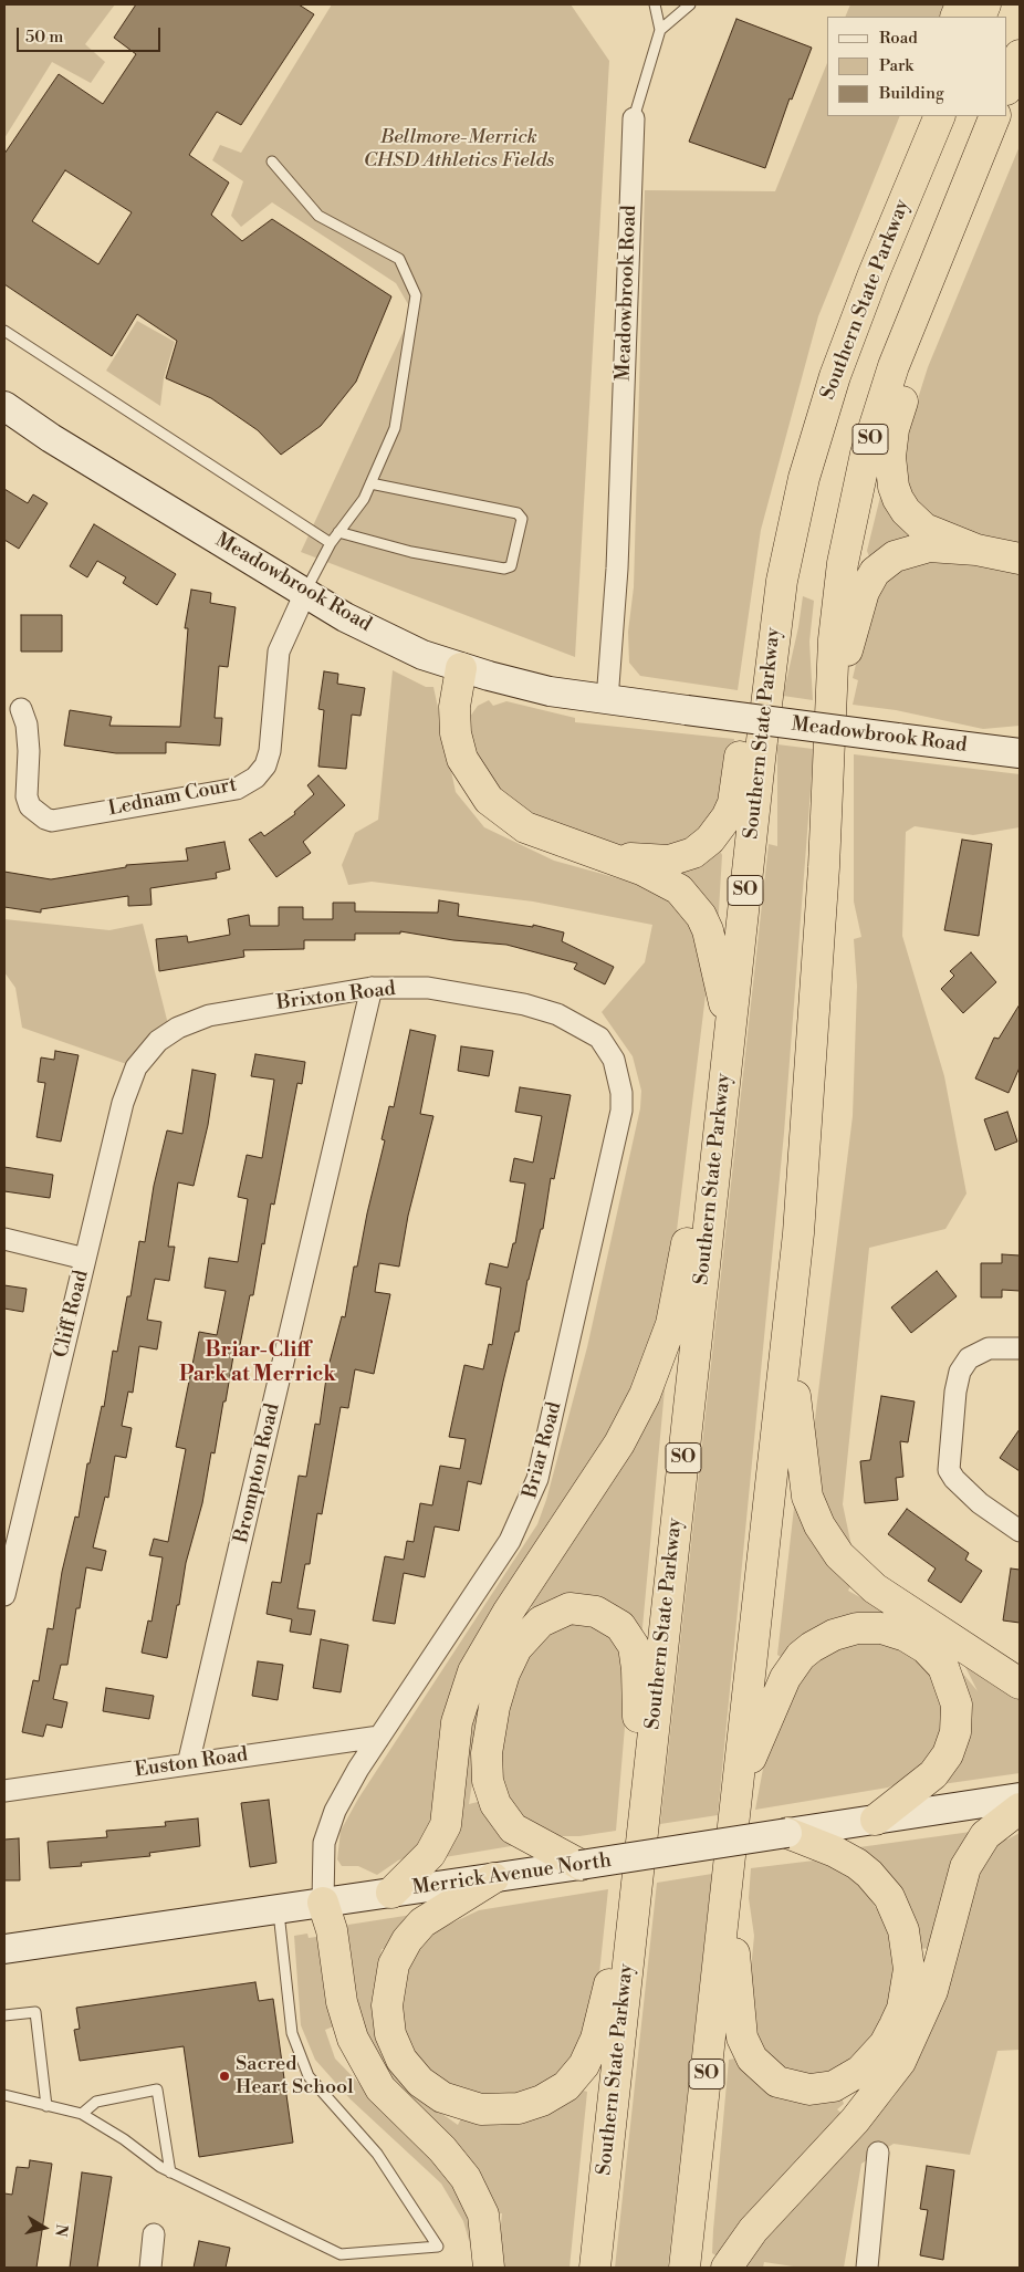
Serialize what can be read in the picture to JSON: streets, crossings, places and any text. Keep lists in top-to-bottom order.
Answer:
{
  "streets": {
    "highway": ["Southern State Parkway", "SO"],
    "street": [
      "Meadowbrook Road",
      "Lednam Court",
      "Brixton Road",
      "Cliff Road",
      "Briar Road",
      "Brompton Road",
      "Euston Road",
      "Merrick Avenue North"
    ]
  },
  "crossings": [
    ["Meadowbrook Road", "Lednam Court"],
    ["Brixton Road", "Cliff Road"],
    ["Brixton Road", "Briar Road"],
    ["Brixton Road", "Brompton Road"],
    ["Briar Road", "Euston Road"],
    ["Briar Road", "Merrick Avenue North"],
    ["Brompton Road", "Euston Road"]
  ],
  "districts": ["Briar-Cliff Park at Merrick"],
  "parks": ["Bellmore-Merrick CHSD Athletics Fields"],
  "places": ["Sacred Heart School"],
  "legend": ["Road", "Park", "Building"],
  "scale_bar": "50 m",
  "north": "right"
}
